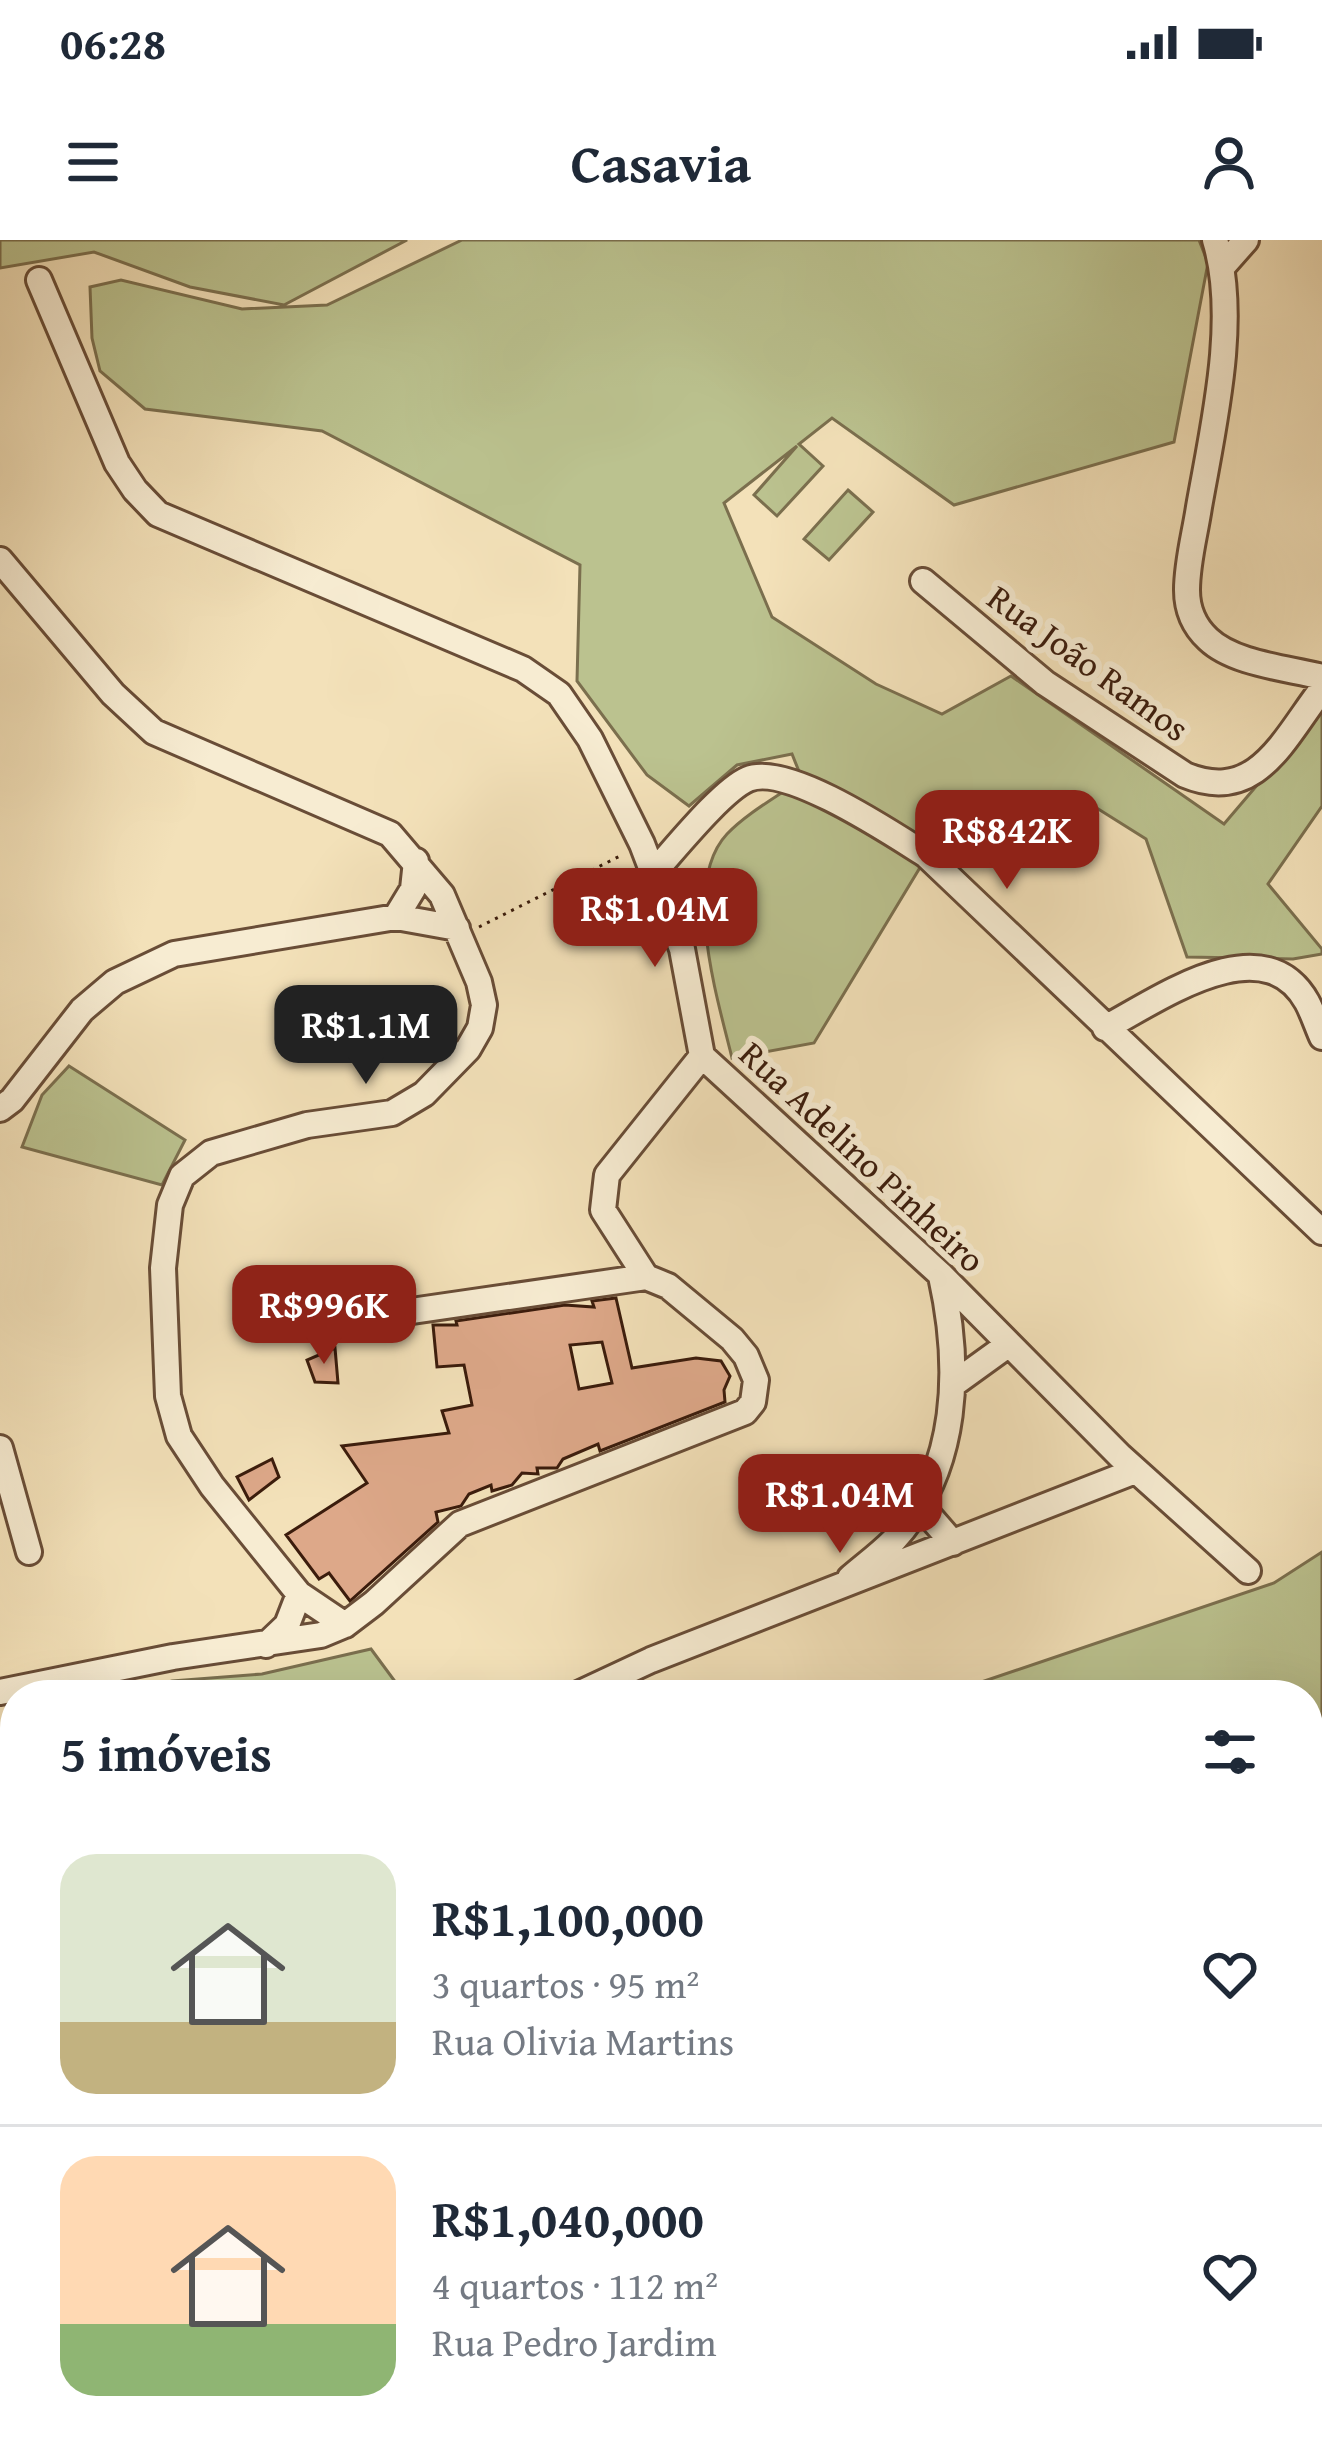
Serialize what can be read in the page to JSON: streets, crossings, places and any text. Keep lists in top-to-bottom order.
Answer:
{
  "streets": {
    "street": ["Rua João Ramos", "Rua Adelino Pinheiro"]
  },
  "page": {
    "status": "06:28",
    "header": "Casavia",
    "price": [
      "R$842K",
      "R$1.04M",
      "R$1.1M",
      "R$996K",
      "R$1.04M"
    ],
    "heading": "5 imóveis",
    "list": [
      {
        "name": "R$1,100,000",
        "note": "3 quartos · 95 m² · Rua Olivia Martins"
      },
      {
        "name": "R$1,040,000",
        "note": "4 quartos · 112 m² · Rua Pedro Jardim"
      }
    ]
  }
}
